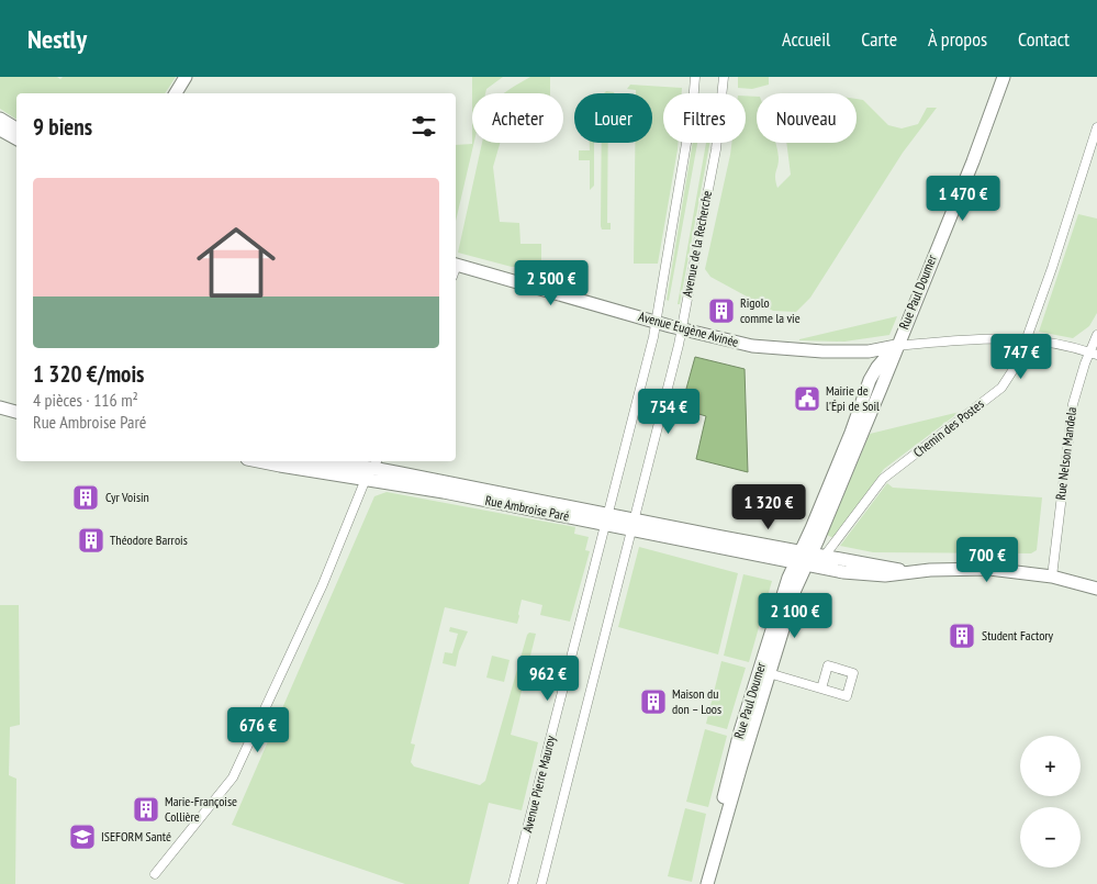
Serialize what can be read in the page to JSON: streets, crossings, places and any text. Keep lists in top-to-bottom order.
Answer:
{
  "streets": {
    "main road": ["Rue Paul Doumer", "Avenue Eugène Avinée", "Rue Ambroise Paré"],
    "street": [
      "Avenue de la Recherche",
      "Chemin des Postes",
      "Rue Nelson Mandela",
      "Avenue Pierre Mauroy"
    ]
  },
  "crossings": [
    ["Avenue de la Recherche", "Avenue Eugène Avinée"],
    ["Avenue de la Recherche", "Rue Ambroise Paré"],
    ["Avenue de la Recherche", "Avenue Pierre Mauroy"],
    ["Rue Paul Doumer", "Avenue Eugène Avinée"],
    ["Rue Paul Doumer", "Rue Ambroise Paré"],
    ["Rue Ambroise Paré", "Avenue Pierre Mauroy"]
  ],
  "places": {
    "building": [
      "Rigolo comme la vie",
      "Cyr Voisin",
      "Théodore Barrois",
      "Student Factory",
      "Maison du don – Loos",
      "Marie-Françoise Collière"
    ],
    "public building": ["Mairie de l'Épi de Soil"],
    "school or university": ["ISEFORM Santé"]
  },
  "page": {
    "header": "Nestly",
    "nav": [
      "Accueil",
      "Carte",
      "À propos",
      "Contact"
    ],
    "chip": [
      "Acheter",
      "Louer",
      "Filtres",
      "Nouveau"
    ],
    "heading": "9 biens",
    "list": [
      {
        "name": "1 320 €/mois",
        "note": "4 pièces · 116 m² · Rue Ambroise Paré"
      }
    ],
    "price": [
      "1 470 €",
      "2 500 €",
      "747 €",
      "754 €",
      "1 320 €",
      "700 €",
      "2 100 €",
      "962 €",
      "676 €"
    ],
    "map_buttons": ["+", "−"]
  }
}
